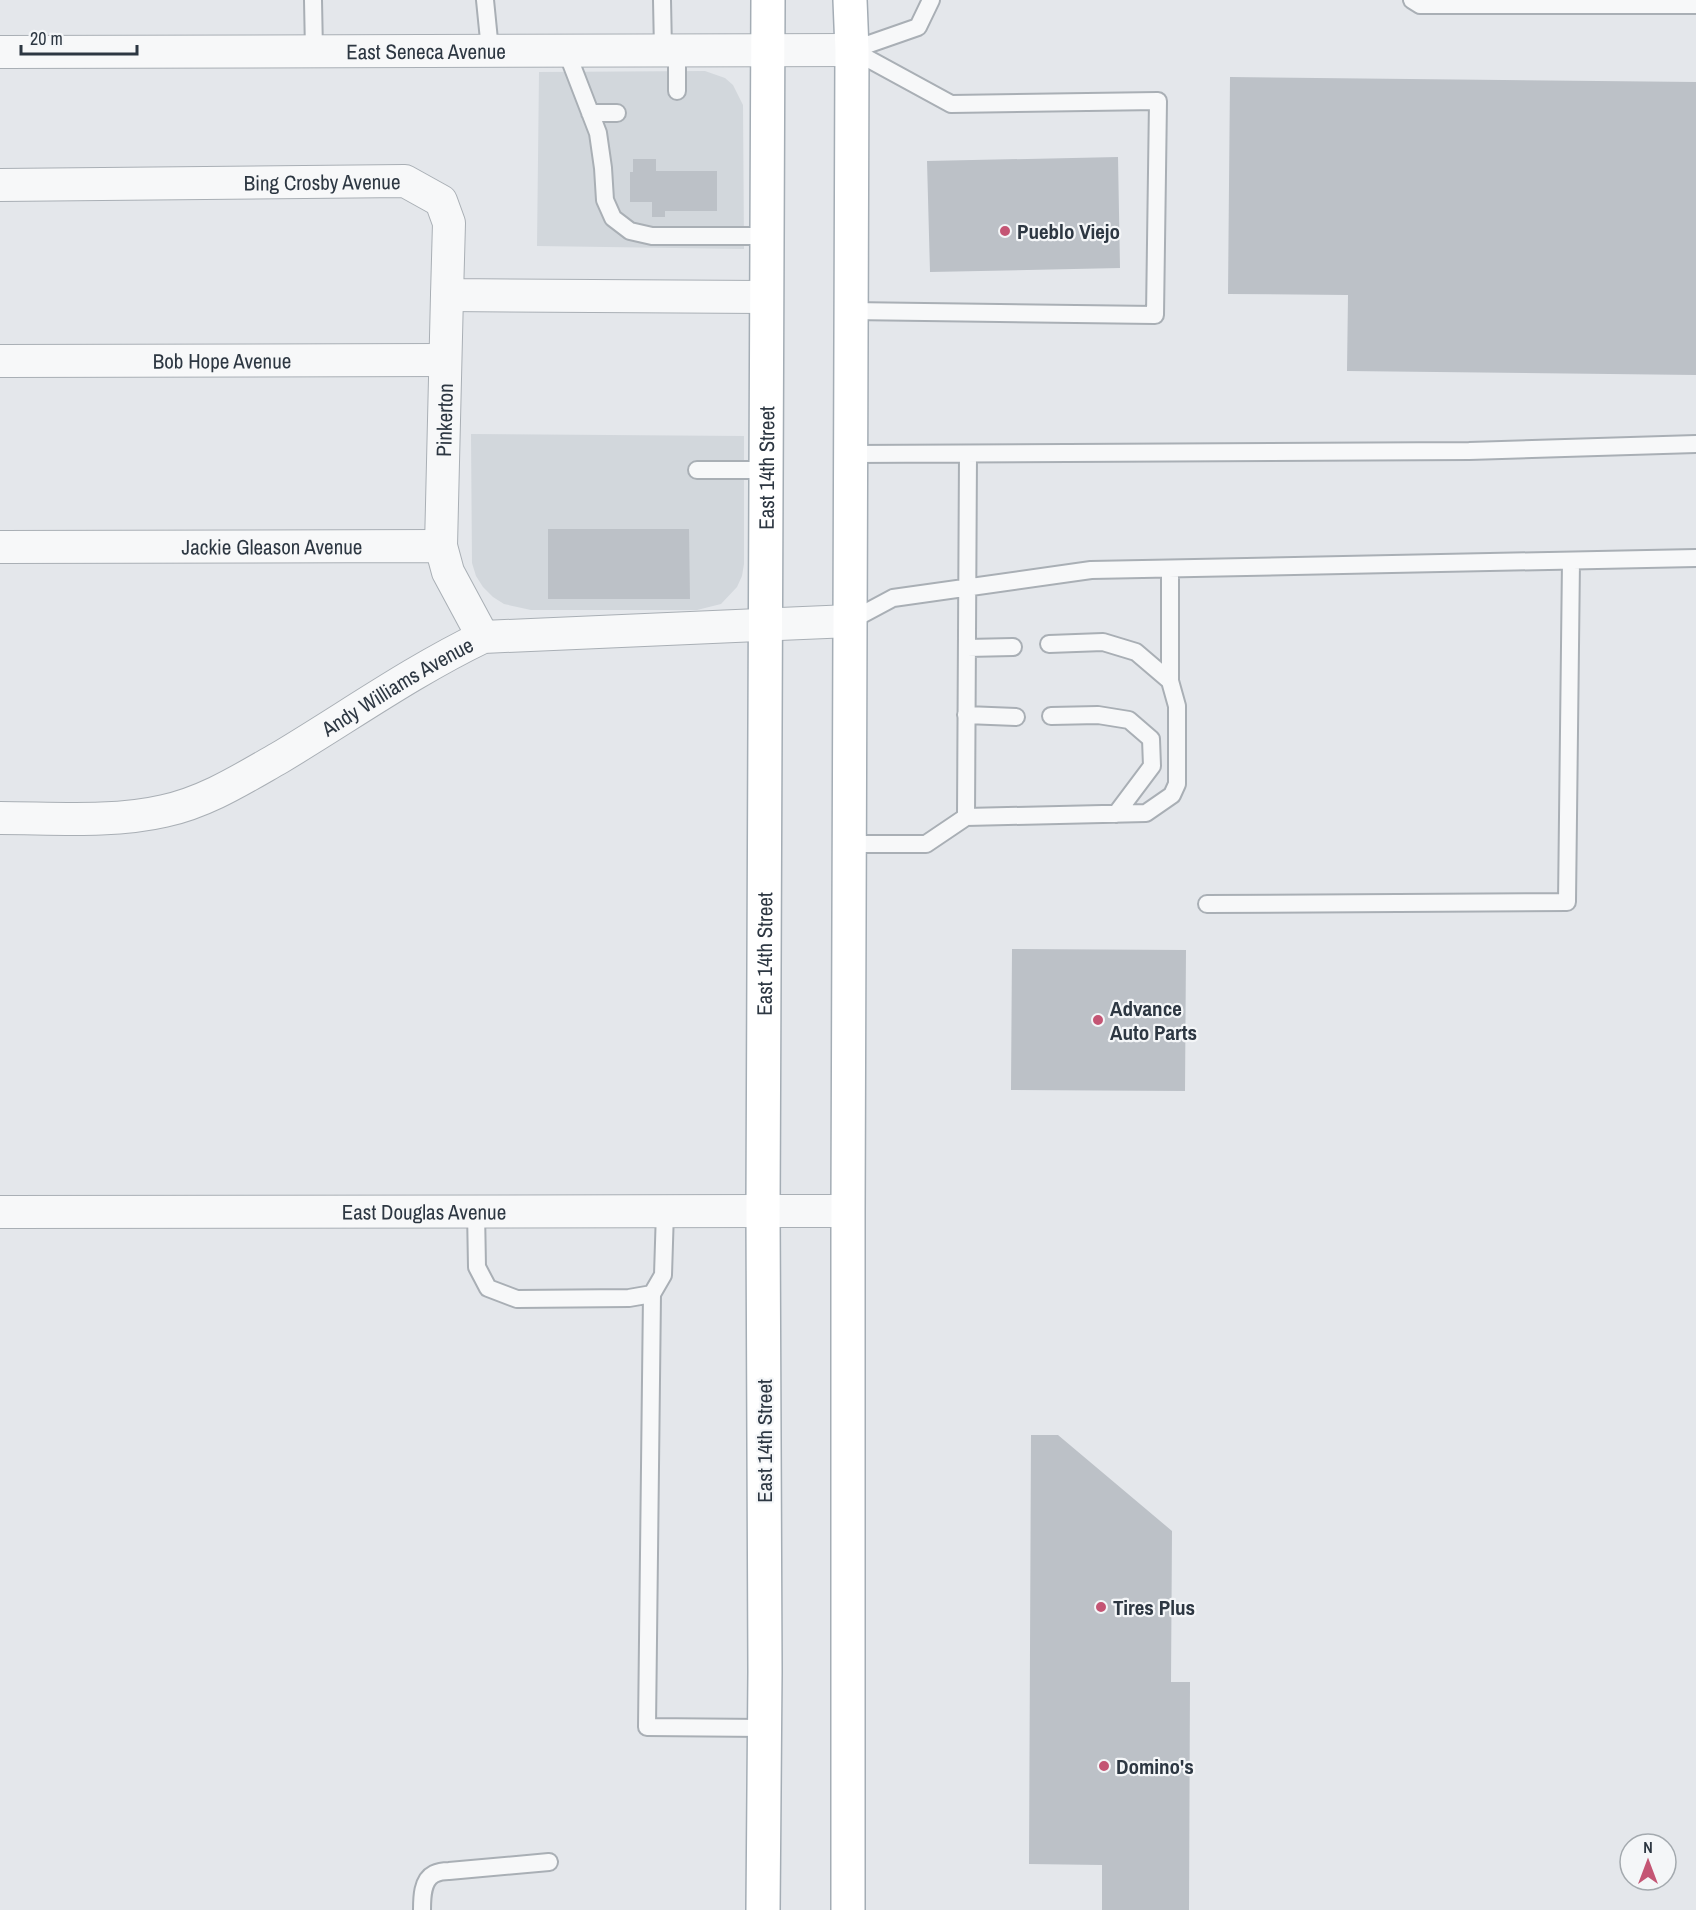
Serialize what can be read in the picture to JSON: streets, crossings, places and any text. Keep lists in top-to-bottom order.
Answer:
{
  "streets": {
    "main road": ["East 14th Street"],
    "street": [
      "East Seneca Avenue",
      "Bing Crosby Avenue",
      "Bob Hope Avenue",
      "Pinkerton",
      "Jackie Gleason Avenue",
      "Andy Williams Avenue",
      "East Douglas Avenue"
    ]
  },
  "crossings": [
    ["East Seneca Avenue", "East 14th Street"],
    ["Bing Crosby Avenue", "Pinkerton"],
    ["Bob Hope Avenue", "Pinkerton"],
    ["Pinkerton", "Jackie Gleason Avenue"],
    ["East 14th Street", "Andy Williams Avenue"],
    ["East 14th Street", "East Douglas Avenue"]
  ],
  "places": [
    "Pueblo Viejo",
    "Advance Auto Parts",
    "Tires Plus",
    "Domino's"
  ],
  "scale_bar": "20 m",
  "north": "top"
}
